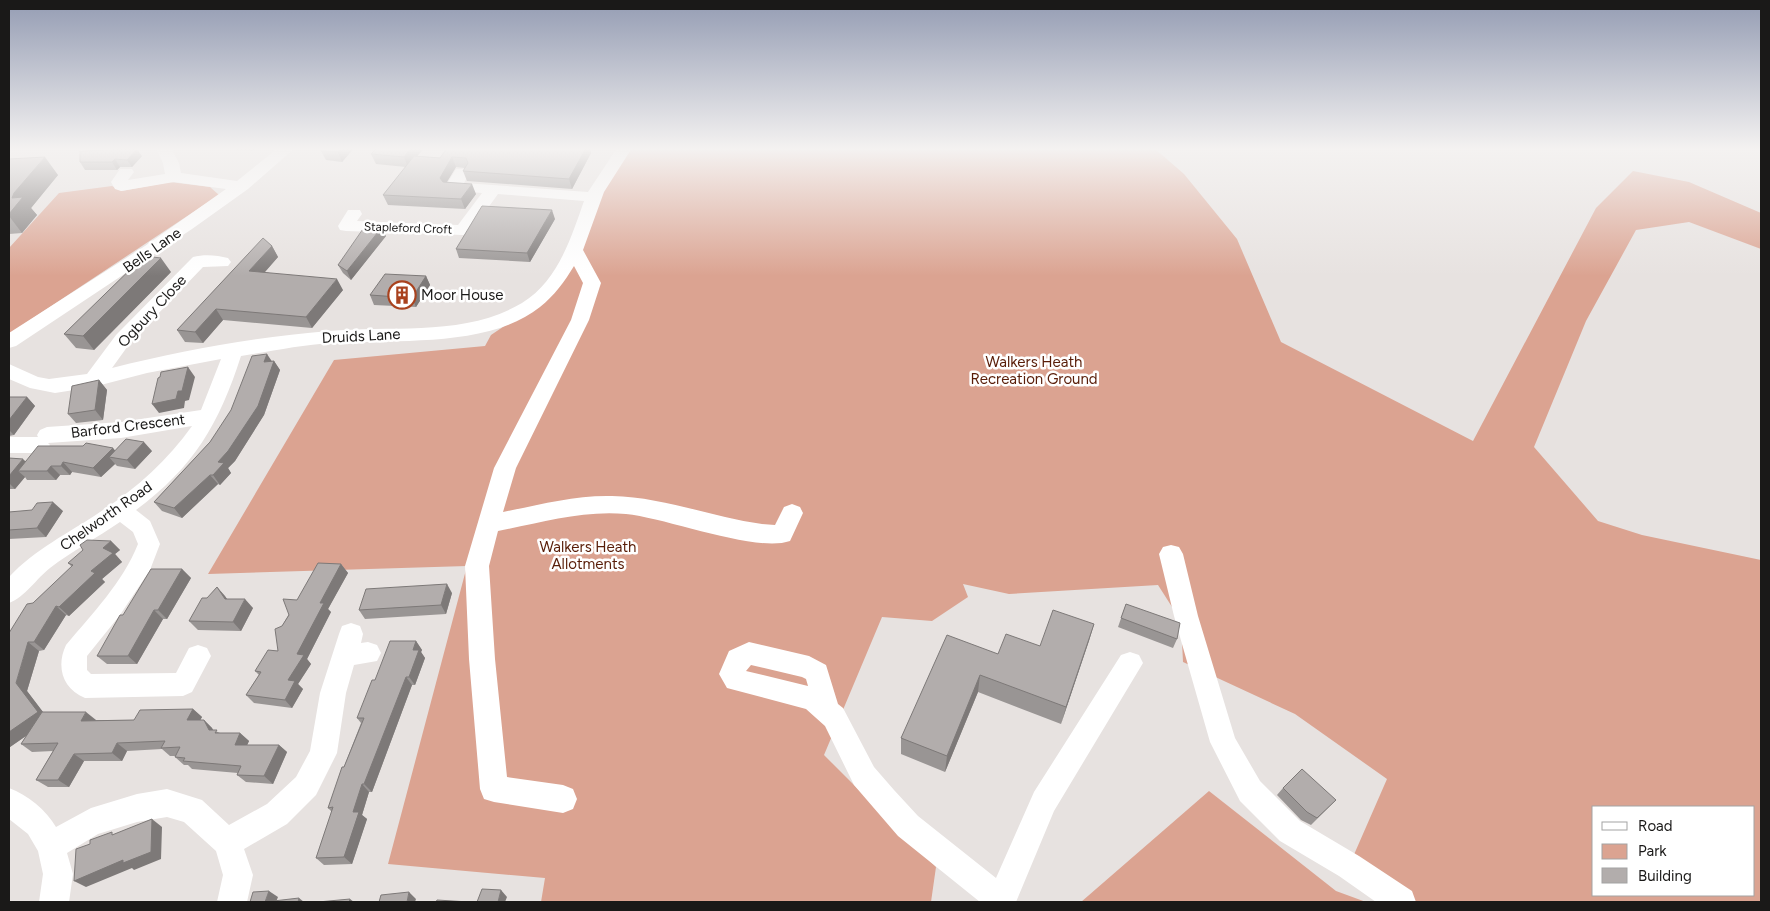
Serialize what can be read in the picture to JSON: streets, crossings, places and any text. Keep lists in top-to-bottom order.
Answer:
{
  "streets": {
    "street": [
      "Stapleford Croft",
      "Bells Lane",
      "Ogbury Close",
      "Druids Lane",
      "Barford Crescent",
      "Chelworth Road"
    ]
  },
  "crossings": [
    ["Ogbury Close", "Druids Lane"],
    ["Druids Lane", "Chelworth Road"],
    ["Barford Crescent", "Chelworth Road"]
  ],
  "parks": ["Walkers Heath Recreation Ground", "Walkers Heath Allotments"],
  "places": {
    "building": ["Moor House"]
  },
  "legend": ["Road", "Park", "Building"]
}
